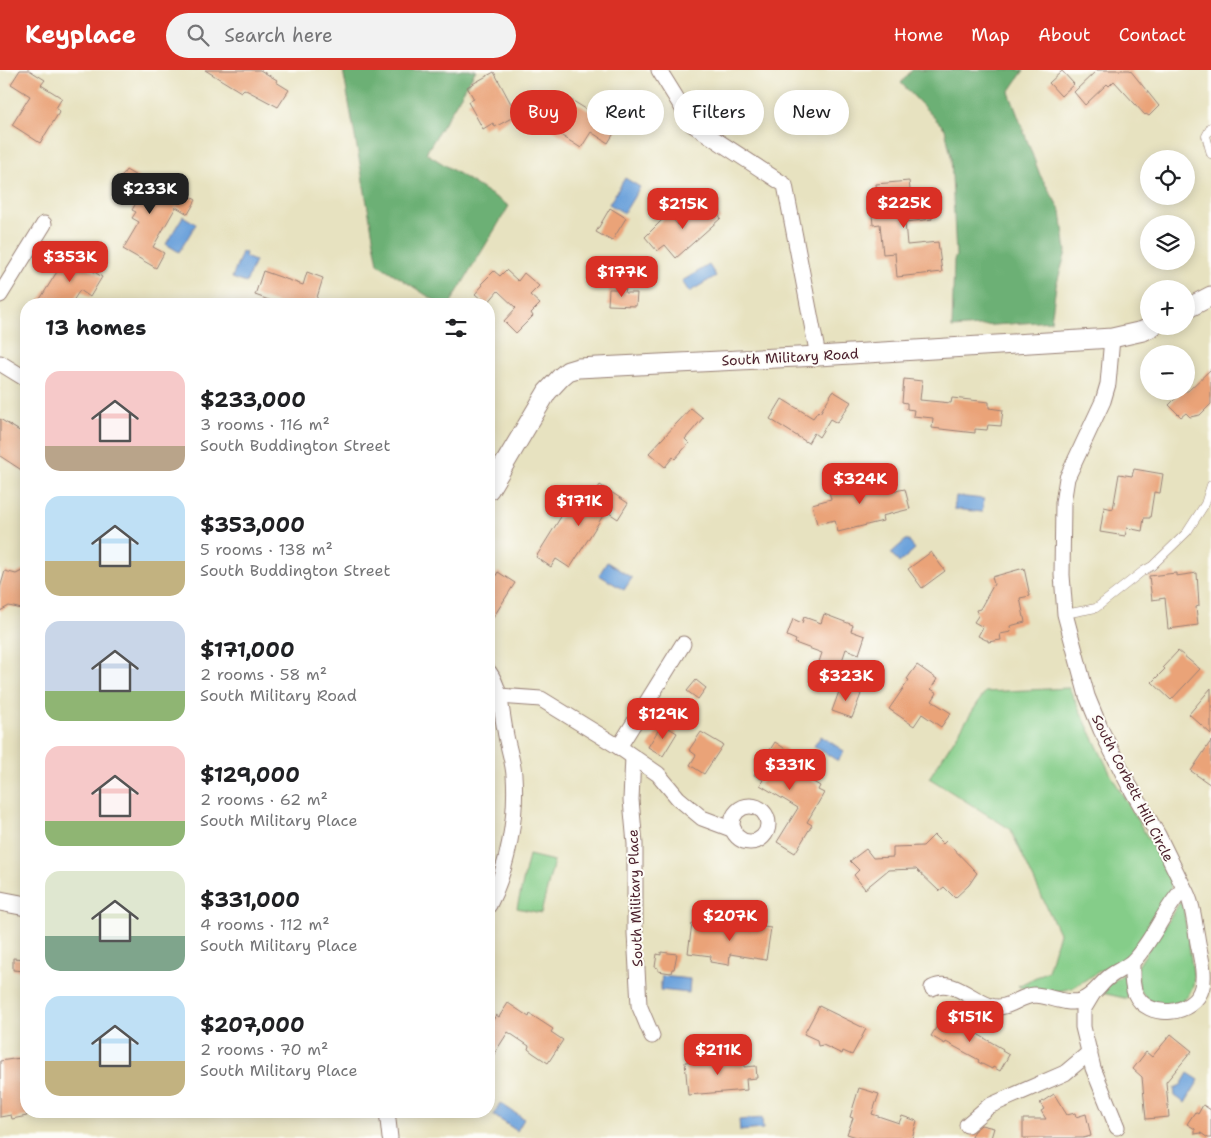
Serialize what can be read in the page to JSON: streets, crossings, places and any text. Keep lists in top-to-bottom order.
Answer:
{
  "streets": {
    "street": ["South Military Road", "South Corbett Hill Circle", "South Military Place"]
  },
  "crossings": [
    ["South Military Road", "South Corbett Hill Circle"]
  ],
  "page": {
    "header": "Keyplace",
    "search": "Search here",
    "nav": [
      "Home",
      "Map",
      "About",
      "Contact"
    ],
    "chip": [
      "Buy",
      "Rent",
      "Filters",
      "New"
    ],
    "map_buttons": ["+", "−"],
    "price": [
      "$233K",
      "$225K",
      "$215K",
      "$353K",
      "$177K",
      "$324K",
      "$171K",
      "$323K",
      "$129K",
      "$331K",
      "$207K",
      "$151K",
      "$211K"
    ],
    "heading": "13 homes",
    "list": [
      {
        "name": "$233,000",
        "note": "3 rooms · 116 m² · South Buddington Street"
      },
      {
        "name": "$353,000",
        "note": "5 rooms · 138 m² · South Buddington Street"
      },
      {
        "name": "$171,000",
        "note": "2 rooms · 58 m² · South Military Road"
      },
      {
        "name": "$129,000",
        "note": "2 rooms · 62 m² · South Military Place"
      },
      {
        "name": "$331,000",
        "note": "4 rooms · 112 m² · South Military Place"
      },
      {
        "name": "$207,000",
        "note": "2 rooms · 70 m² · South Military Place"
      }
    ]
  }
}
